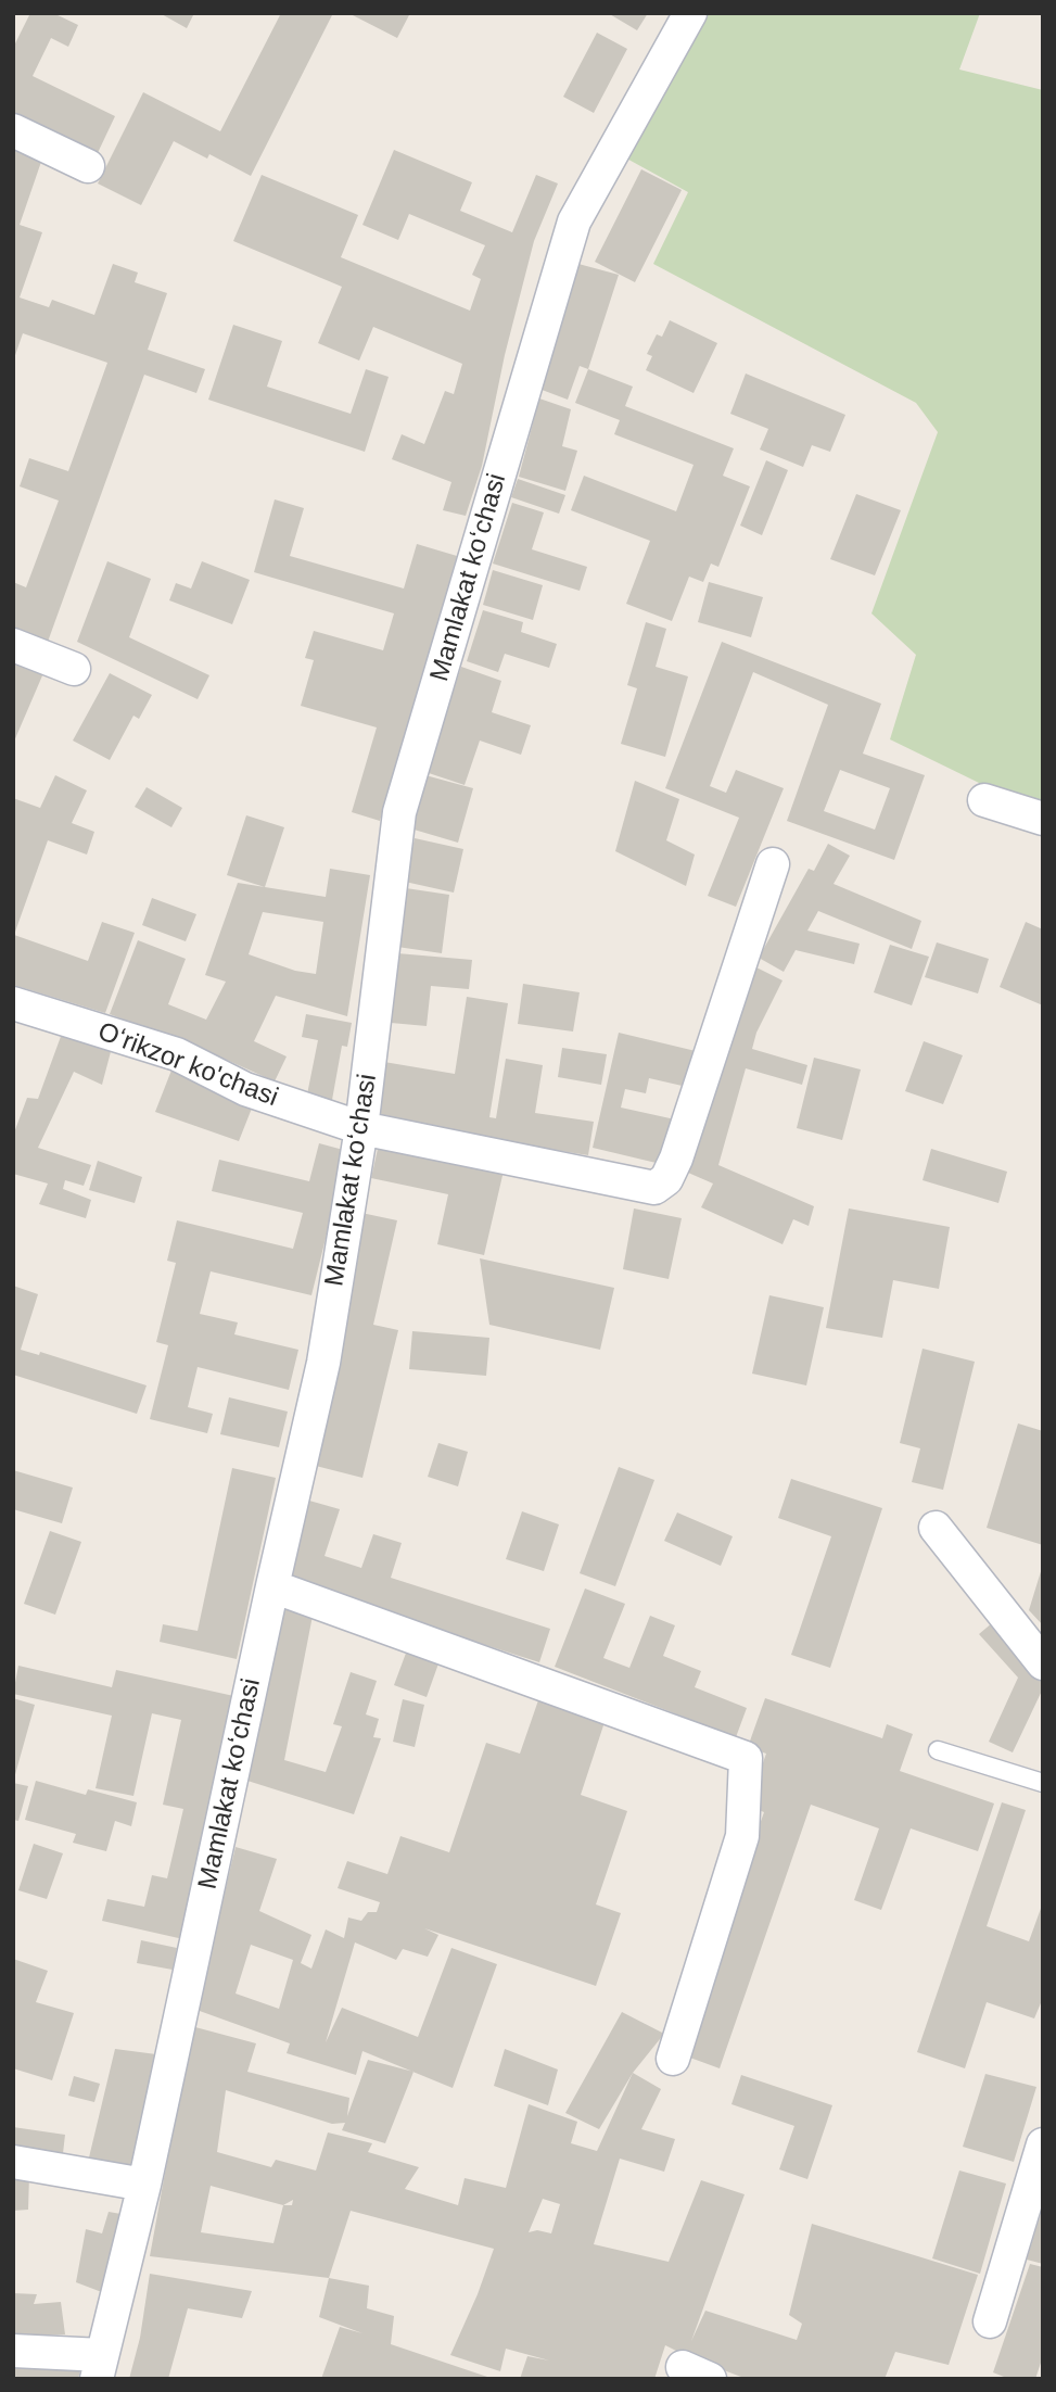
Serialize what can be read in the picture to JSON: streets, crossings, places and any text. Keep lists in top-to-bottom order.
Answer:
{
  "streets": {
    "street": ["Mamlakat koʻchasi", "Oʻrikzor ko'chasi"]
  },
  "crossings": [
    ["Mamlakat koʻchasi", "Oʻrikzor ko'chasi"]
  ]
}
